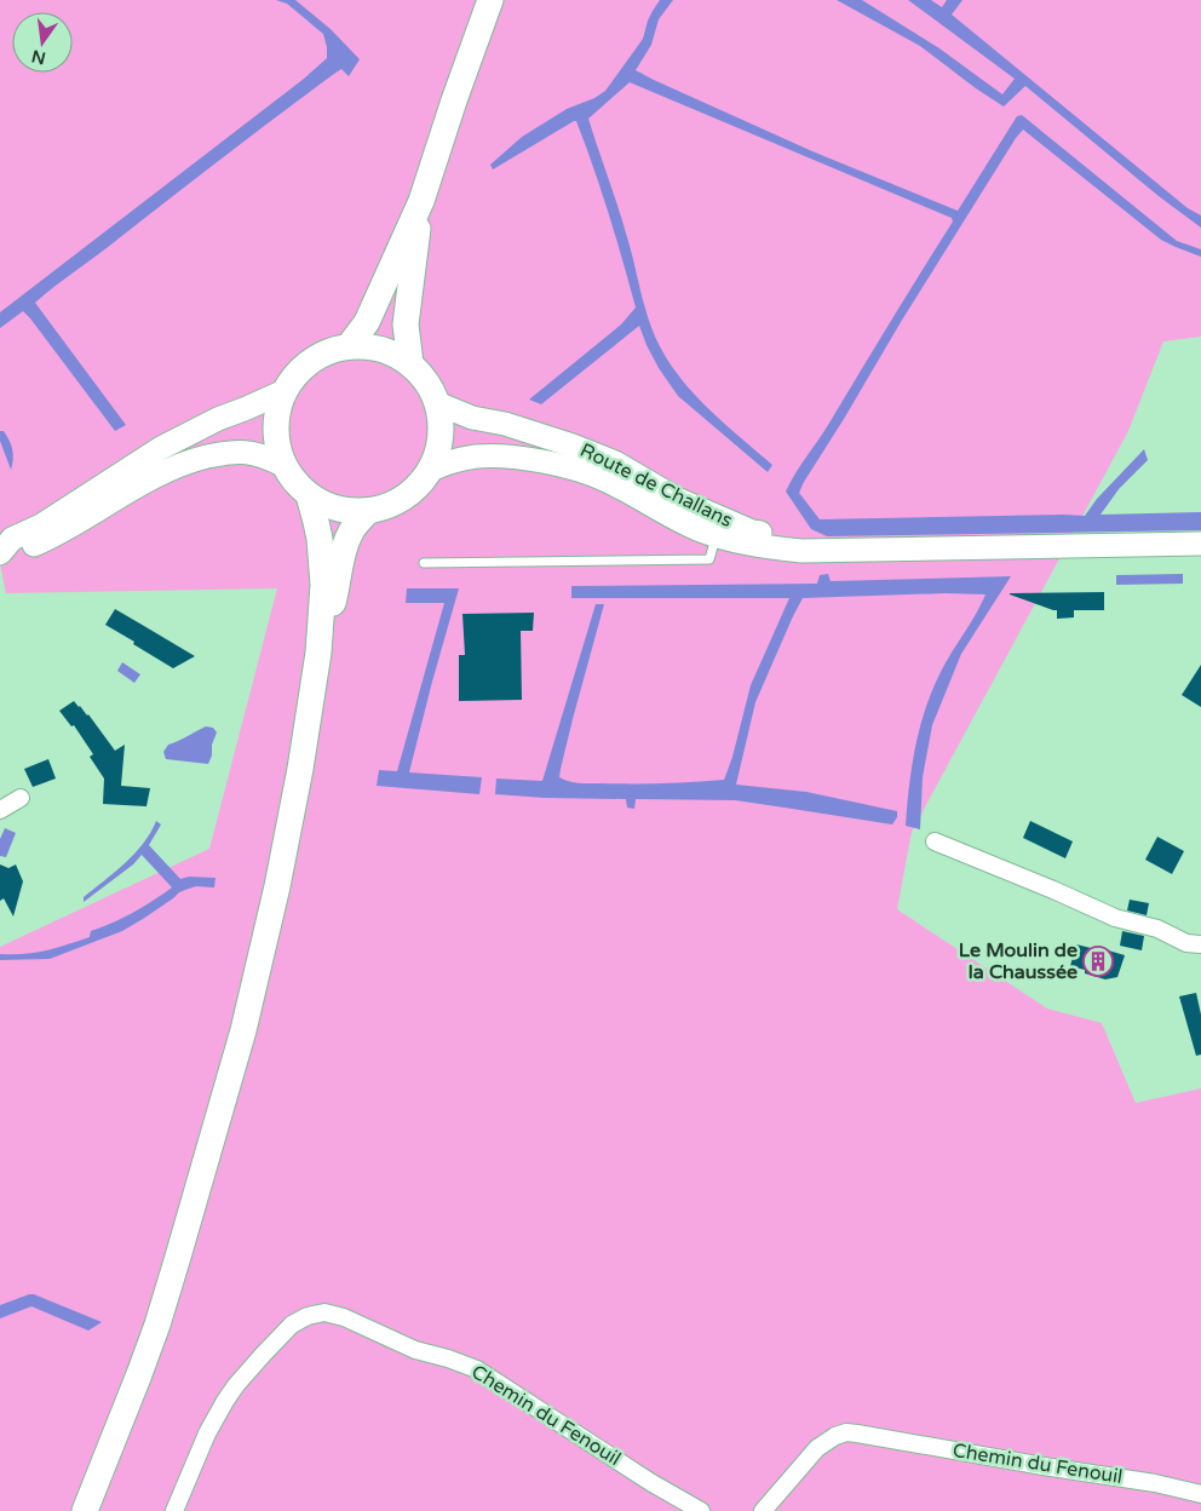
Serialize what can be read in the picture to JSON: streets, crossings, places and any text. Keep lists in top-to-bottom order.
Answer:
{
  "streets": {
    "main road": ["Route de Challans"],
    "street": ["Chemin du Fenouil"]
  },
  "places": {
    "building": ["Le Moulin de la Chaussée"]
  },
  "north": "bottom"
}
